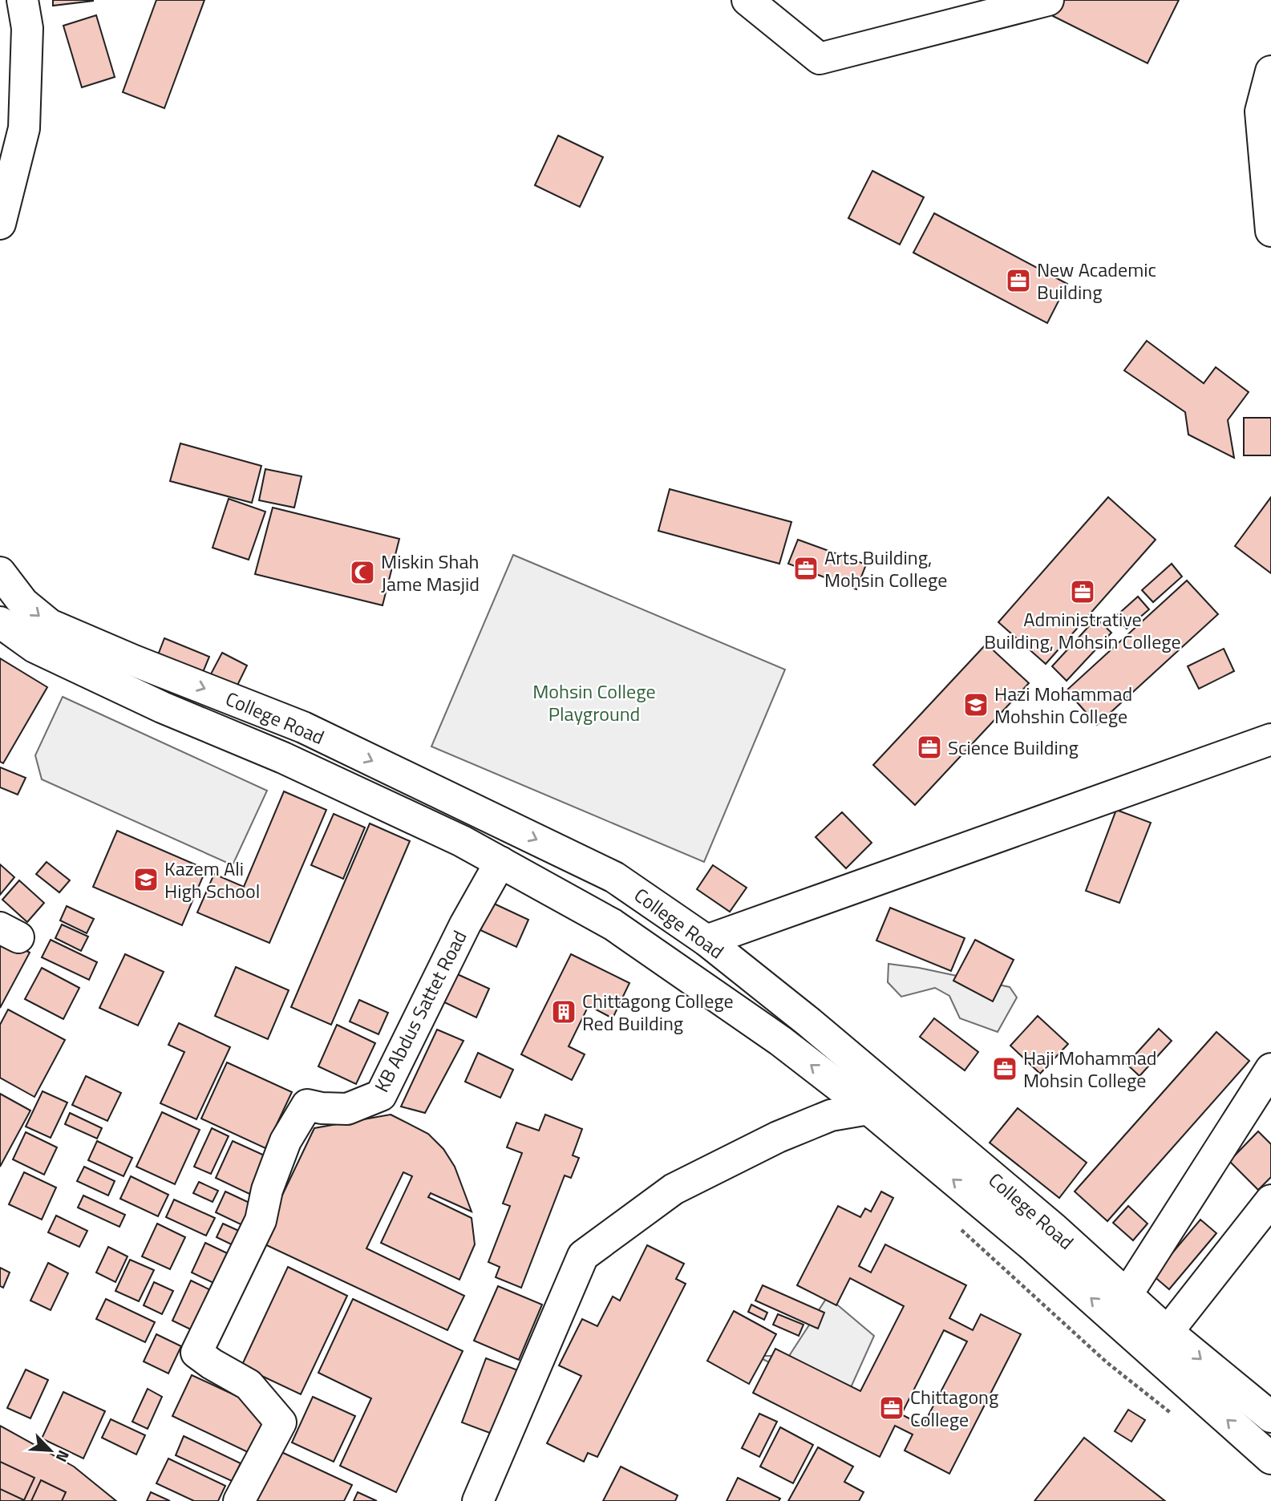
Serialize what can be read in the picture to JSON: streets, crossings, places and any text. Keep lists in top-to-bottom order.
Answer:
{
  "streets": {
    "main road": ["College Road", "KB Abdus Sattet Road"]
  },
  "crossings": [
    ["College Road", "KB Abdus Sattet Road"]
  ],
  "parks": ["Mohsin College Playground"],
  "places": {
    "office": [
      "New Academic Building",
      "Arts Building, Mohsin College",
      "Administrative Building, Mohsin College",
      "Science Building",
      "Haji Mohammad Mohsin College",
      "Chittagong College"
    ],
    "mosque": ["Miskin Shah Jame Masjid"],
    "school or university": ["Hazi Mohammad Mohshin College", "Kazem Ali High School"],
    "building": ["Chittagong College Red Building"]
  },
  "north": "bottom right"
}
